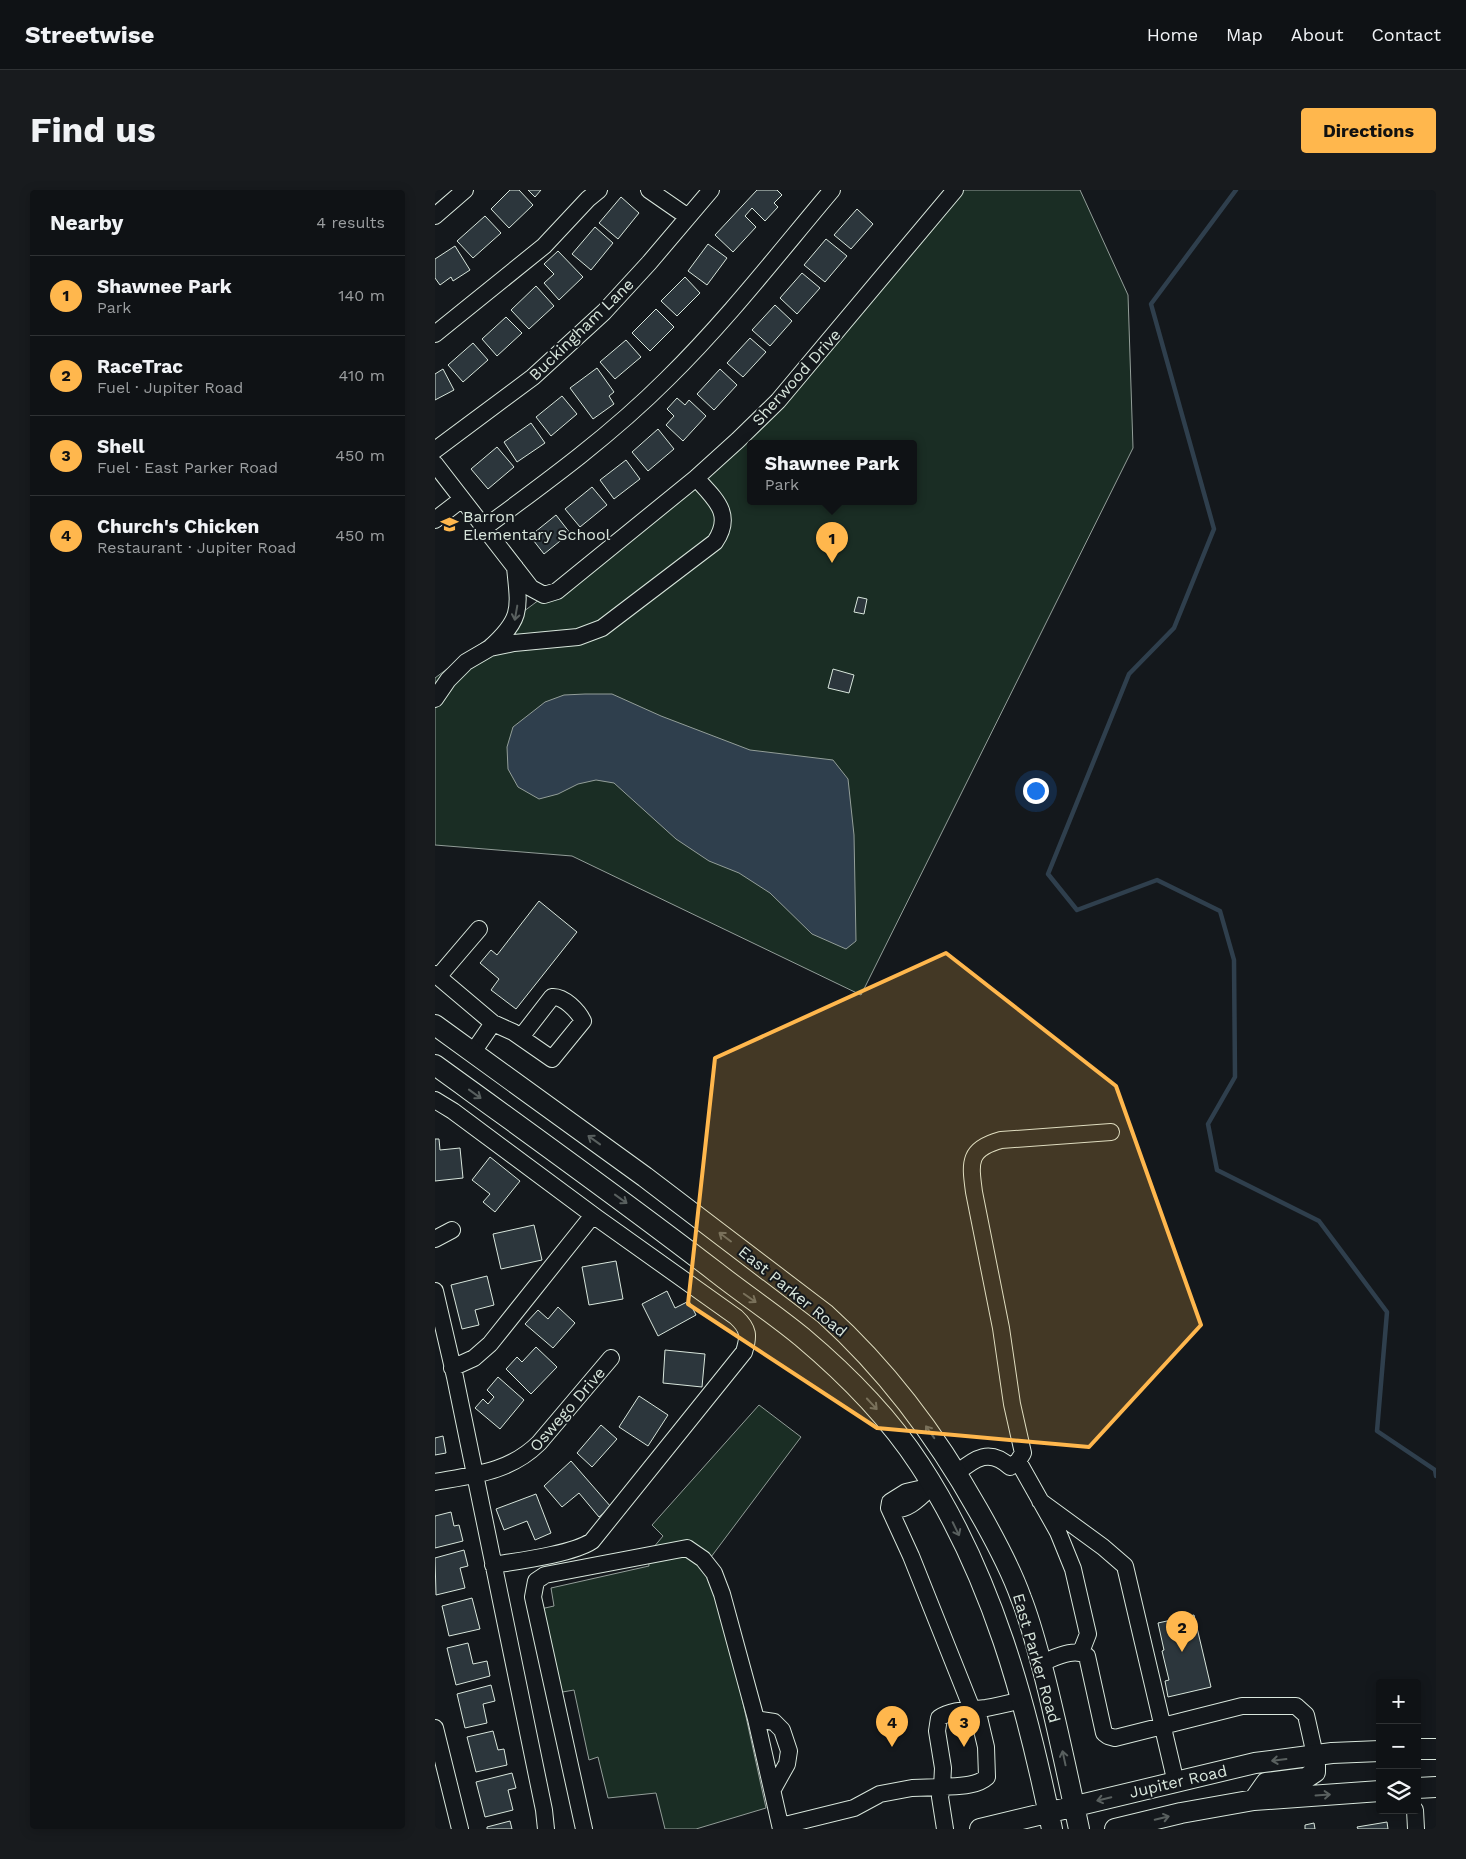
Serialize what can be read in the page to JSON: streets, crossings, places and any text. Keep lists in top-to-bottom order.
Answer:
{
  "streets": {
    "main road": ["East Parker Road", "Jupiter Road"],
    "street": ["Buckingham Lane", "Sherwood Drive", "Oswego Drive"]
  },
  "crossings": [
    ["East Parker Road", "Jupiter Road"]
  ],
  "places": {
    "school or university": ["Barron Elementary School"]
  },
  "page": {
    "header": "Streetwise",
    "nav": [
      "Home",
      "Map",
      "About",
      "Contact"
    ],
    "buttons": "Directions",
    "title": "Find us",
    "heading": ["Nearby", "4 results"],
    "list": [
      {
        "mark": "1",
        "name": "Shawnee Park",
        "note": "Park",
        "value": "140 m"
      },
      {
        "mark": "2",
        "name": "RaceTrac",
        "note": "Fuel · Jupiter Road",
        "value": "410 m"
      },
      {
        "mark": "3",
        "name": "Shell",
        "note": "Fuel · East Parker Road",
        "value": "450 m"
      },
      {
        "mark": "4",
        "name": "Church's Chicken",
        "note": "Restaurant · Jupiter Road",
        "value": "450 m"
      }
    ],
    "popup": ["Shawnee Park", "Park"],
    "pins": [
      "1",
      "2",
      "3",
      "4"
    ],
    "map_buttons": ["+", "−"]
  }
}
